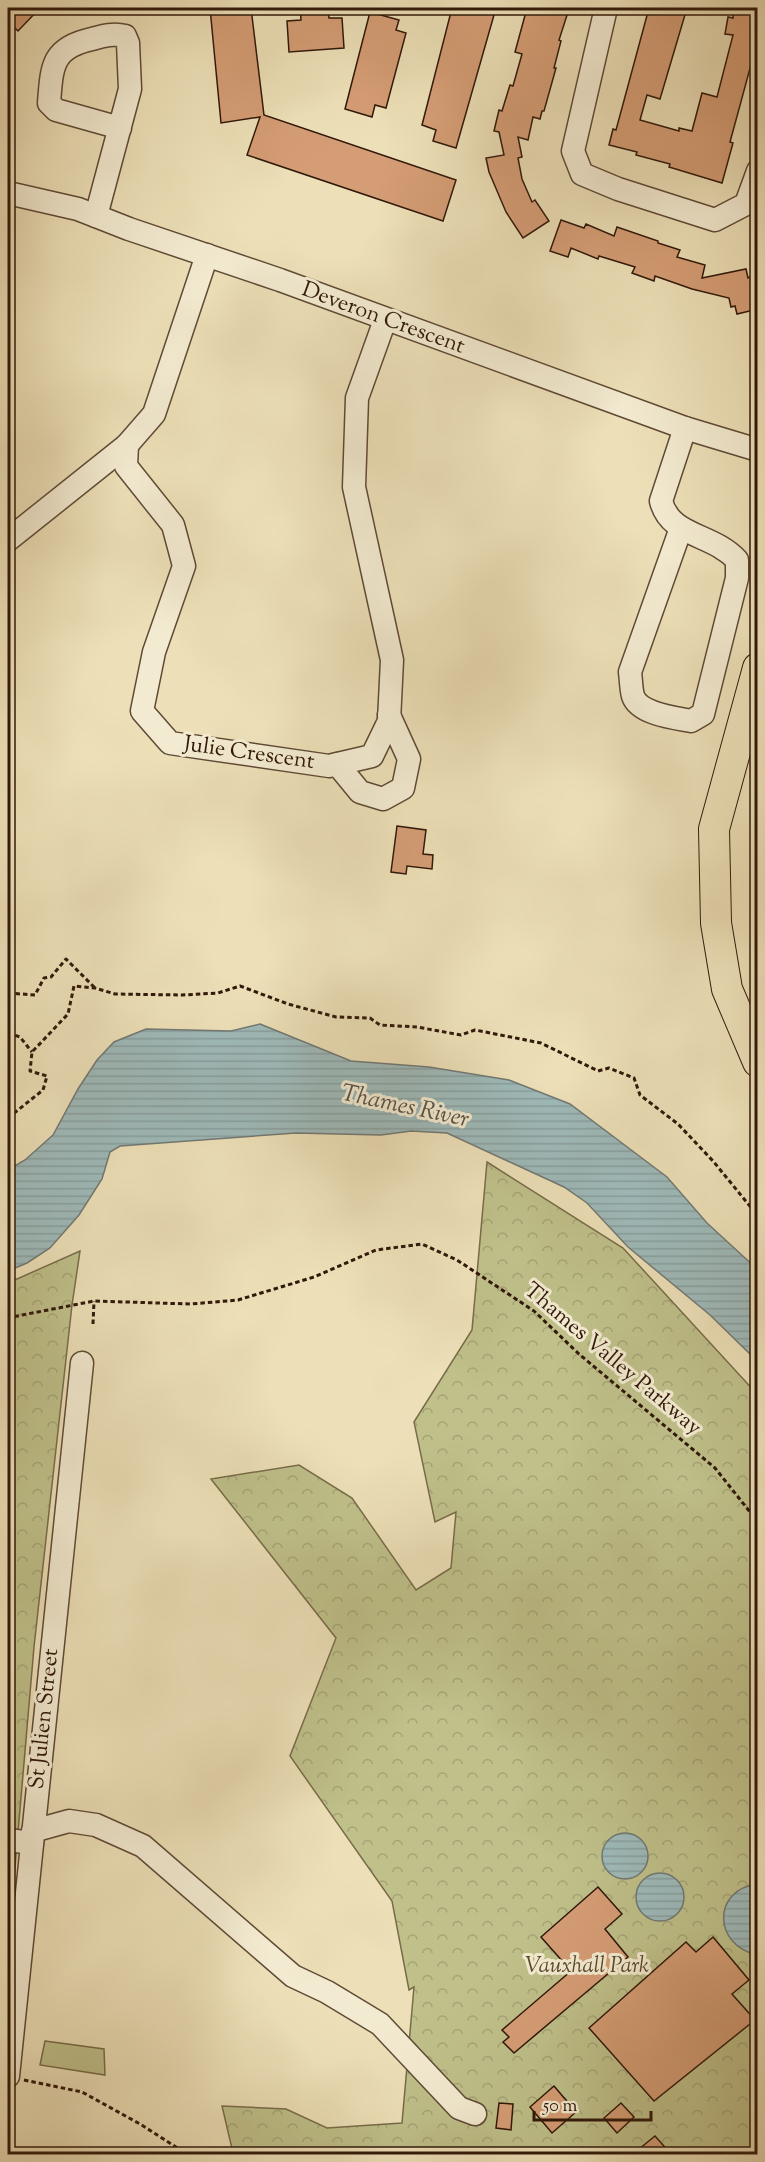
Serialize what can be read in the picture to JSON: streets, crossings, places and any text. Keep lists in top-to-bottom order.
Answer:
{
  "streets": {
    "street": ["Deveron Crescent", "Julie Crescent", "St Julien Street"],
    "path": ["Thames Valley Parkway"]
  },
  "crossings": [
    ["Deveron Crescent", "Julie Crescent"]
  ],
  "water": ["Thames River"],
  "parks": ["Vauxhall Park"],
  "scale_bar": "50 m"
}
